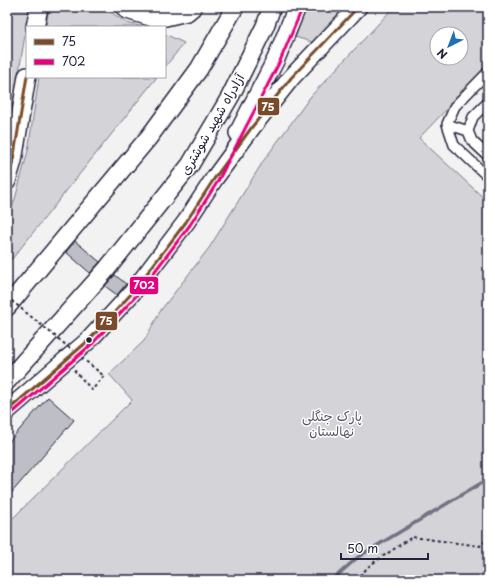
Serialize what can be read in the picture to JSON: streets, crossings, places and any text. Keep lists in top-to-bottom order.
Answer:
{
  "streets": {
    "highway": ["آزادراه شهید شوشتری"]
  },
  "parks": ["پارک جنگلی نهالستان"],
  "lines": ["transit line 75", "transit line 702"],
  "legend": ["75", "702"],
  "scale_bar": "50 m",
  "north": "bottom left"
}
